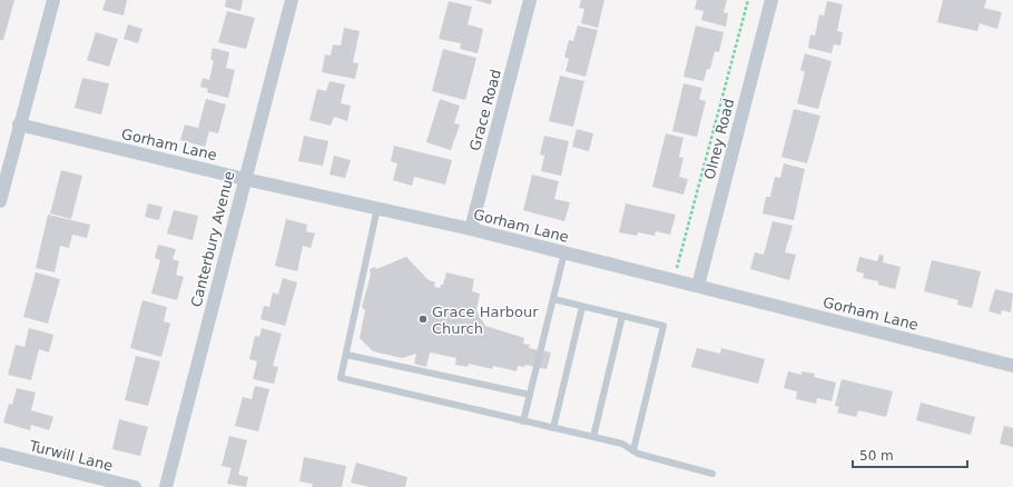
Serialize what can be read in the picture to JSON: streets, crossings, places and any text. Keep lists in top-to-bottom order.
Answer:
{
  "streets": {
    "street": [
      "Grace Road",
      "Olney Road",
      "Gorham Lane",
      "Canterbury Avenue",
      "Turwill Lane"
    ]
  },
  "crossings": [
    ["Grace Road", "Gorham Lane"],
    ["Olney Road", "Gorham Lane"],
    ["Gorham Lane", "Canterbury Avenue"]
  ],
  "places": ["Grace Harbour Church"],
  "scale_bar": "50 m"
}
